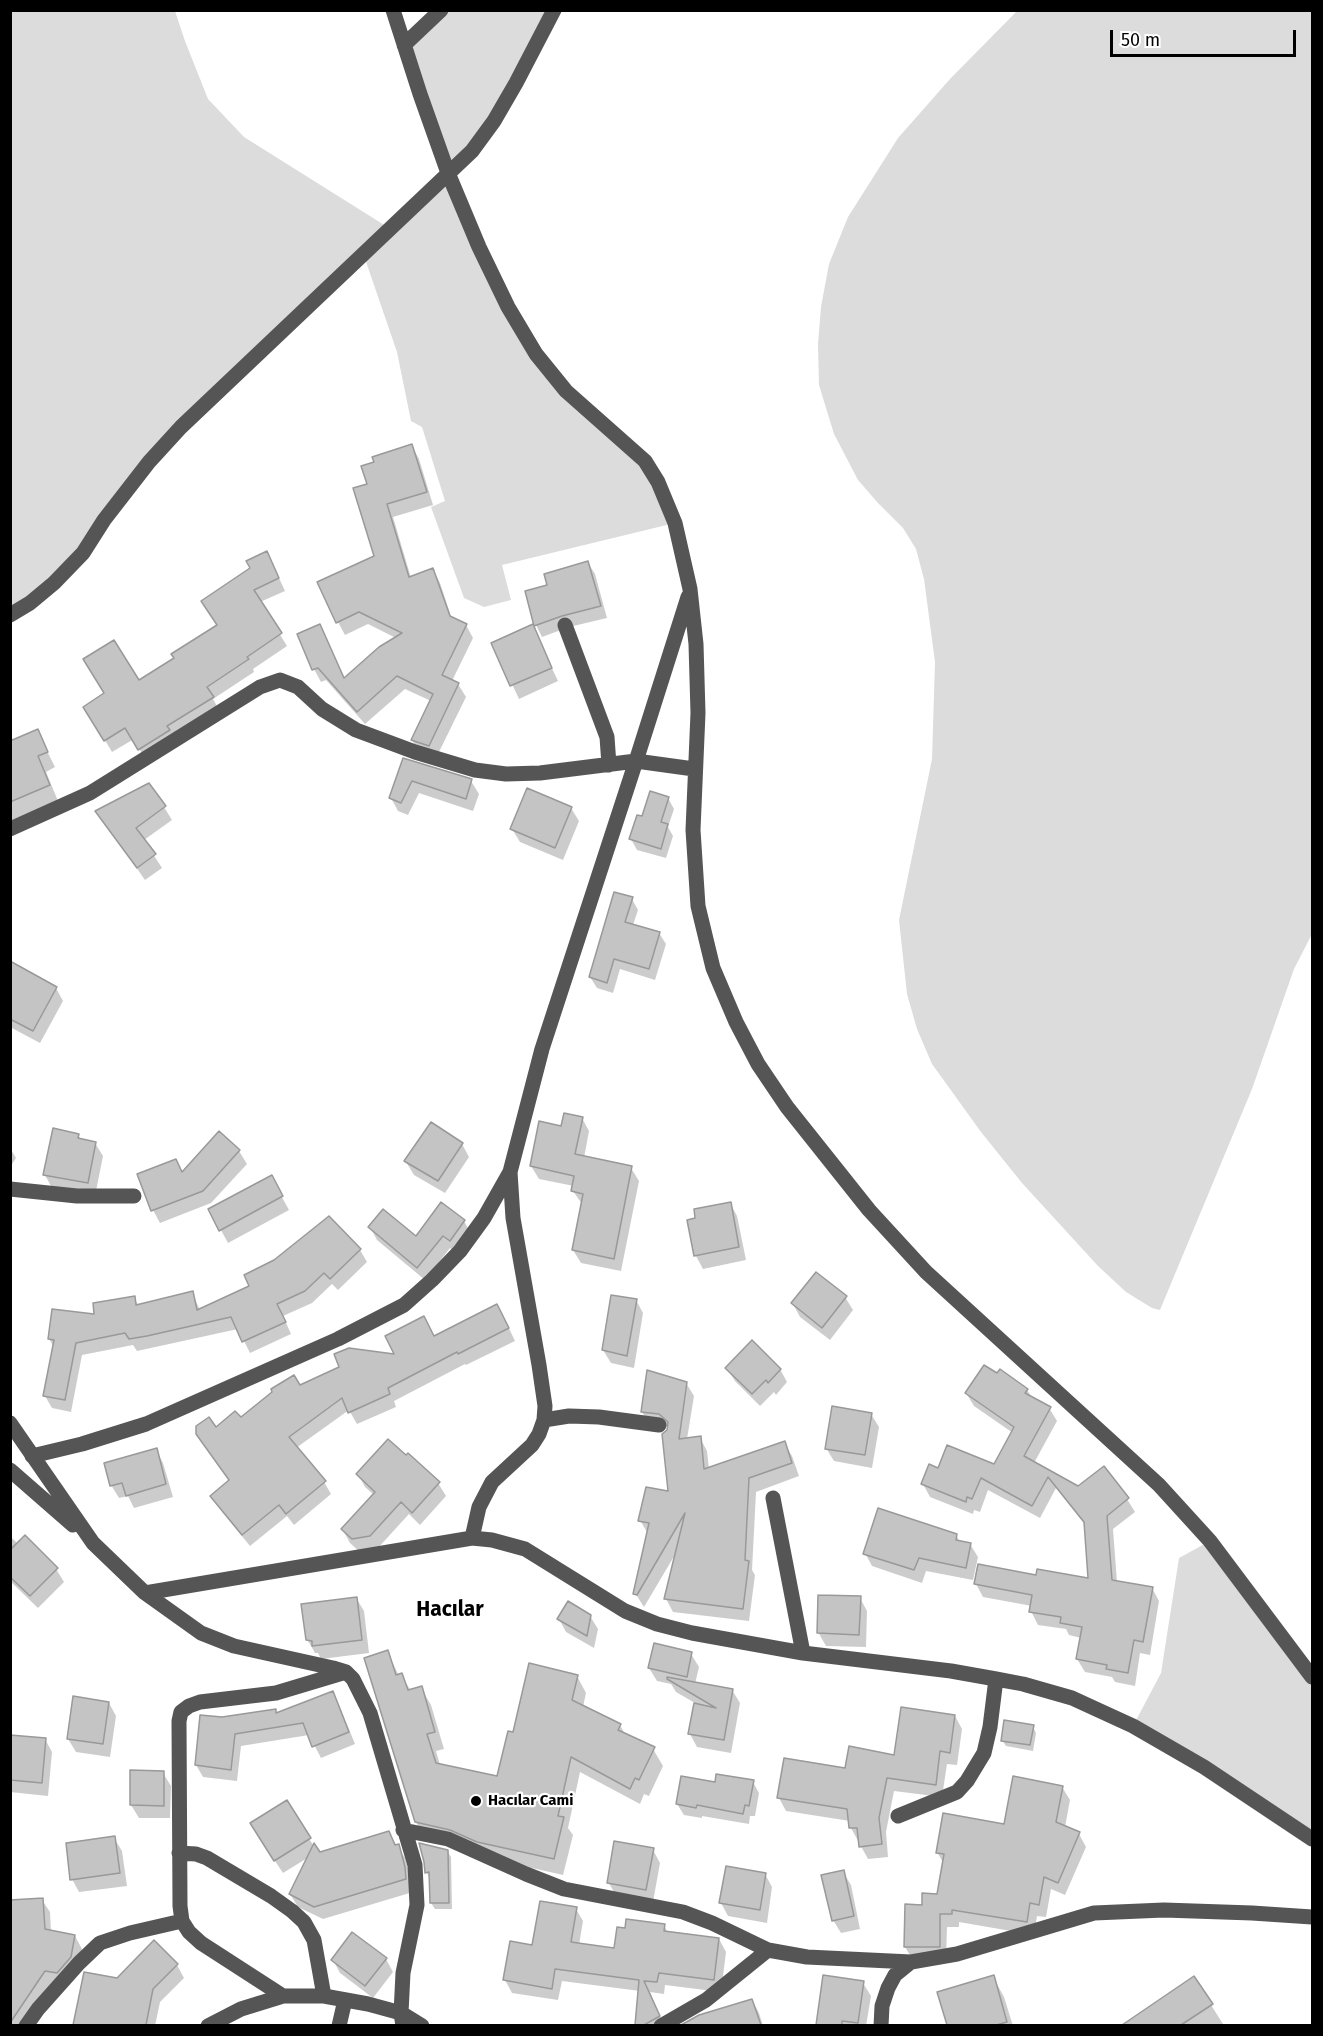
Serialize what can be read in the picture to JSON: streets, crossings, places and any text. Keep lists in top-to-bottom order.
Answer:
{
  "districts": ["Hacılar"],
  "places": ["Hacılar Cami"],
  "scale_bar": "50 m"
}
